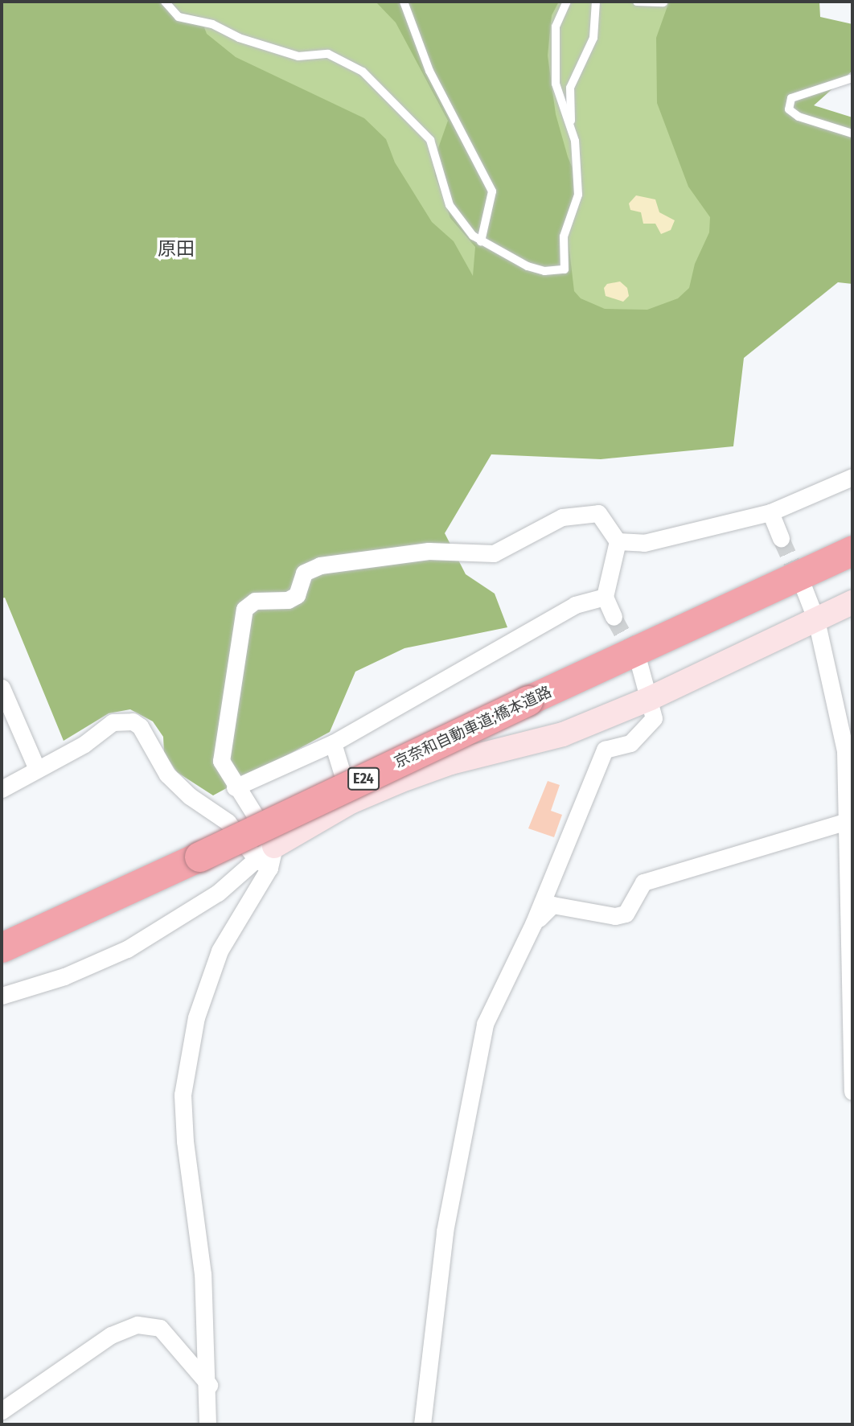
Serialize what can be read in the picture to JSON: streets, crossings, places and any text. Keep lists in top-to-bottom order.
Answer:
{
  "streets": {
    "highway": ["京奈和自動車道;橋本道路", "E24"]
  },
  "districts": ["原田"]
}
